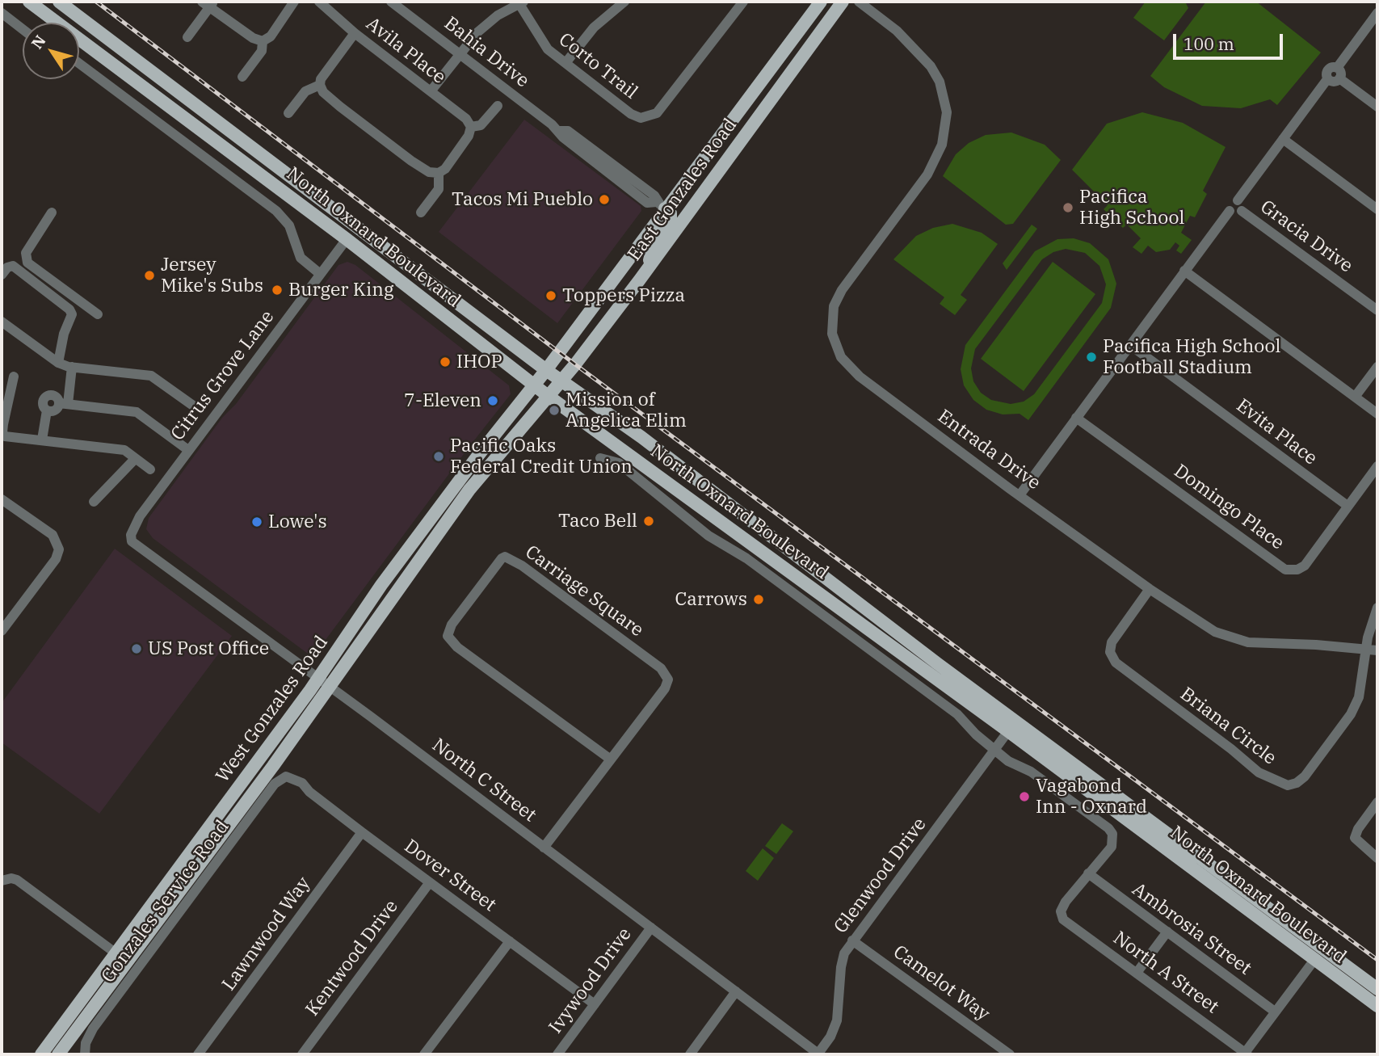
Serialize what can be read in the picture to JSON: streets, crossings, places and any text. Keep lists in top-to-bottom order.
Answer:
{
  "streets": {
    "main road": ["East Gonzales Road", "North Oxnard Boulevard", "West Gonzales Road"],
    "street": [
      "Avila Place",
      "Bahia Drive",
      "Corto Trail",
      "Gracia Drive",
      "Citrus Grove Lane",
      "Evita Place",
      "Entrada Drive",
      "Domingo Place",
      "Carriage Square",
      "Briana Circle",
      "North C Street",
      "Dover Street",
      "Glenwood Drive",
      "Gonzales Service Road",
      "Ambrosia Street",
      "Lawnwood Way",
      "Kentwood Drive",
      "North A Street",
      "Ivywood Drive",
      "Camelot Way"
    ]
  },
  "crossings": [
    ["Bahia Drive", "East Gonzales Road"],
    ["East Gonzales Road", "North Oxnard Boulevard"],
    ["East Gonzales Road", "West Gonzales Road"],
    ["North Oxnard Boulevard", "Citrus Grove Lane"],
    ["North Oxnard Boulevard", "West Gonzales Road"],
    ["North Oxnard Boulevard", "Glenwood Drive"],
    ["Citrus Grove Lane", "North C Street"],
    ["Evita Place", "Domingo Place"],
    ["Entrada Drive", "Briana Circle"],
    ["Carriage Square", "North C Street"],
    ["West Gonzales Road", "North C Street"],
    ["North C Street", "Glenwood Drive"],
    ["North C Street", "Ivywood Drive"],
    ["Dover Street", "Gonzales Service Road"],
    ["Dover Street", "Lawnwood Way"],
    ["Dover Street", "Kentwood Drive"],
    ["Dover Street", "Ivywood Drive"],
    ["Glenwood Drive", "Camelot Way"],
    ["Ambrosia Street", "North A Street"]
  ],
  "places": [
    "Tacos Mi Pueblo",
    "Pacifica High School",
    "Jersey Mike's Subs",
    "Burger King",
    "Toppers Pizza",
    "Pacifica High School Football Stadium",
    "IHOP",
    "7-Eleven",
    "Mission of Angelica Elim",
    "Pacific Oaks Federal Credit Union",
    "Taco Bell",
    "Lowe's",
    "Carrows",
    "US Post Office",
    "Vagabond Inn - Oxnard"
  ],
  "scale_bar": "100 m",
  "north": "top left"
}
